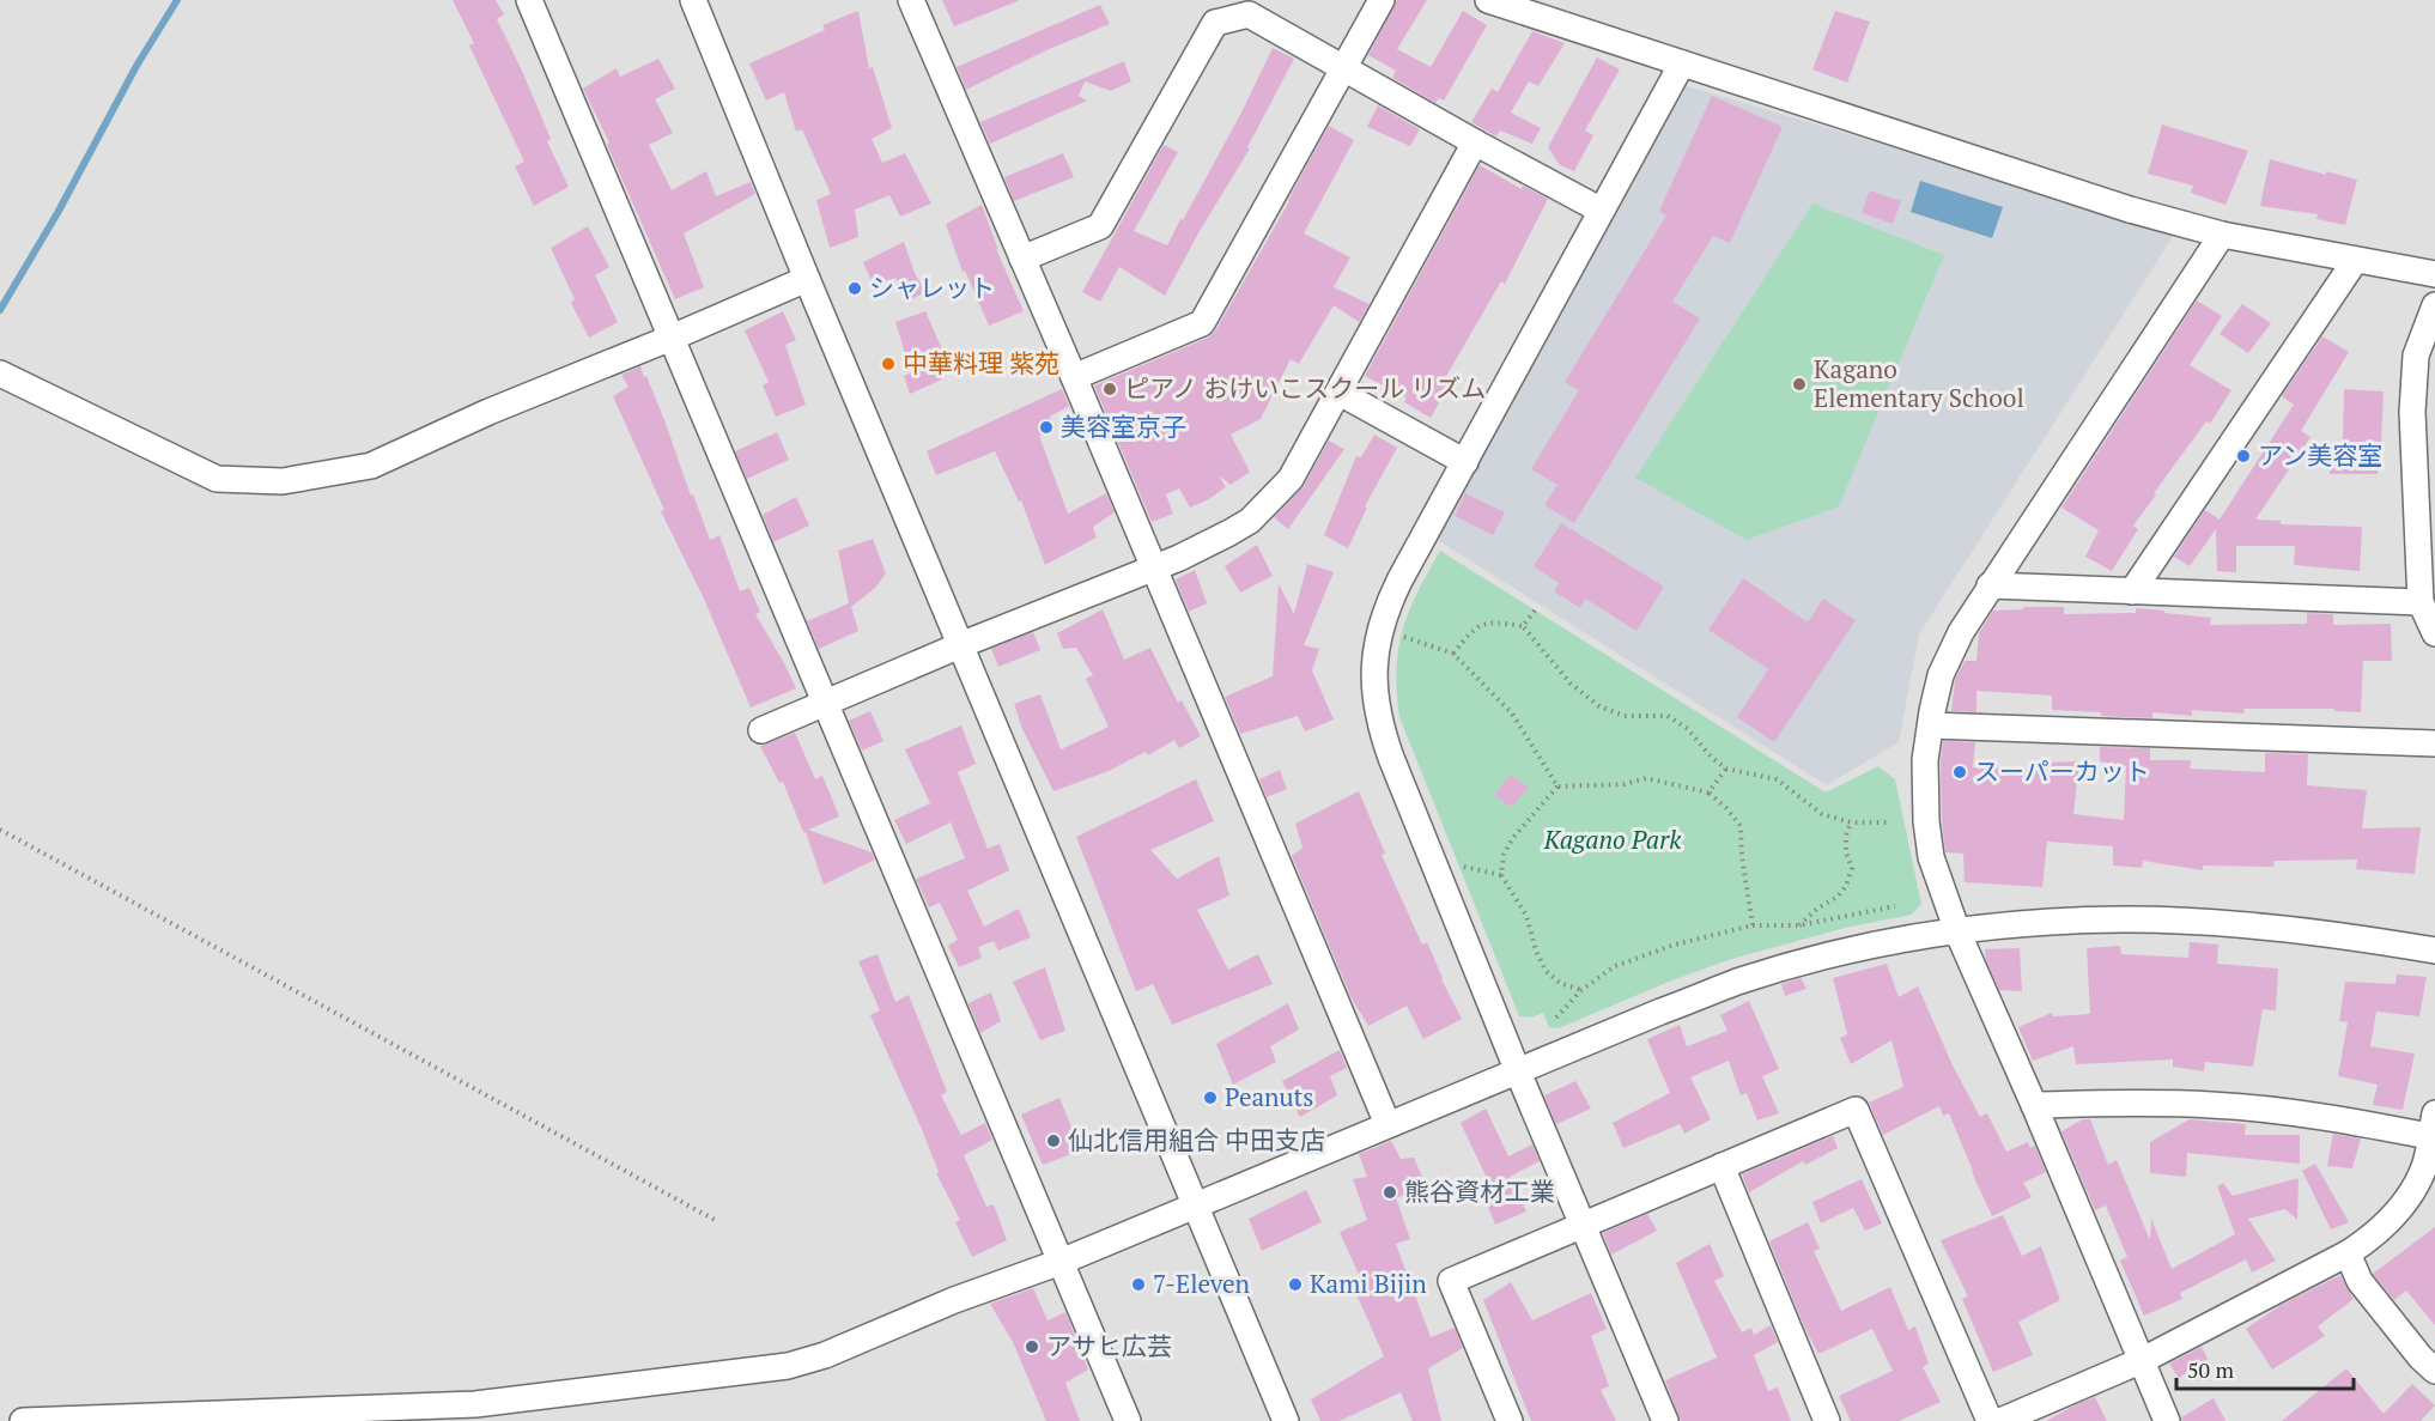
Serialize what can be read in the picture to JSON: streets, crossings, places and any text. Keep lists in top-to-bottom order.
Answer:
{
  "parks": ["Kagano Park"],
  "places": [
    "シャレット",
    "中華料理 紫苑",
    "Kagano Elementary School",
    "ピアノ おけいこスクール リズム",
    "美容室京子",
    "アン美容室",
    "スーパーカット",
    "Peanuts",
    "仙北信用組合 中田支店",
    "熊谷資材工業",
    "7-Eleven",
    "Kami Bijin",
    "アサヒ広芸"
  ],
  "scale_bar": "50 m"
}
